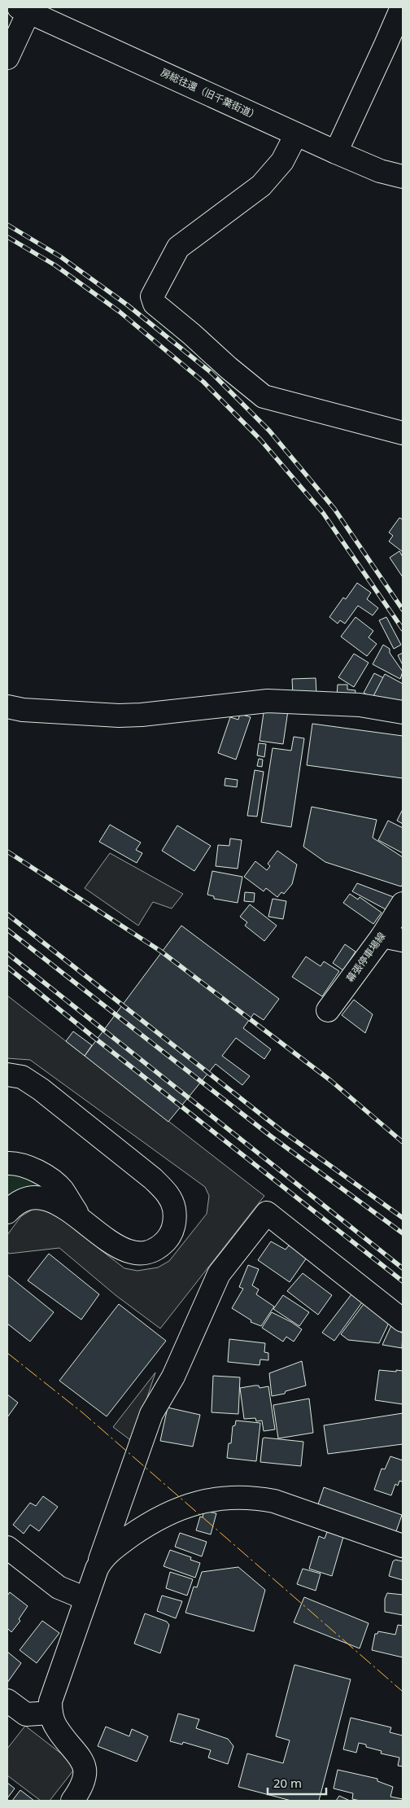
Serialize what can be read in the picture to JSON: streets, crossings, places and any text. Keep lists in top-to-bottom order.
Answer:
{
  "streets": {
    "street": ["房総往還（旧千葉街道）", "幕張停車場線"]
  },
  "scale_bar": "20 m"
}
